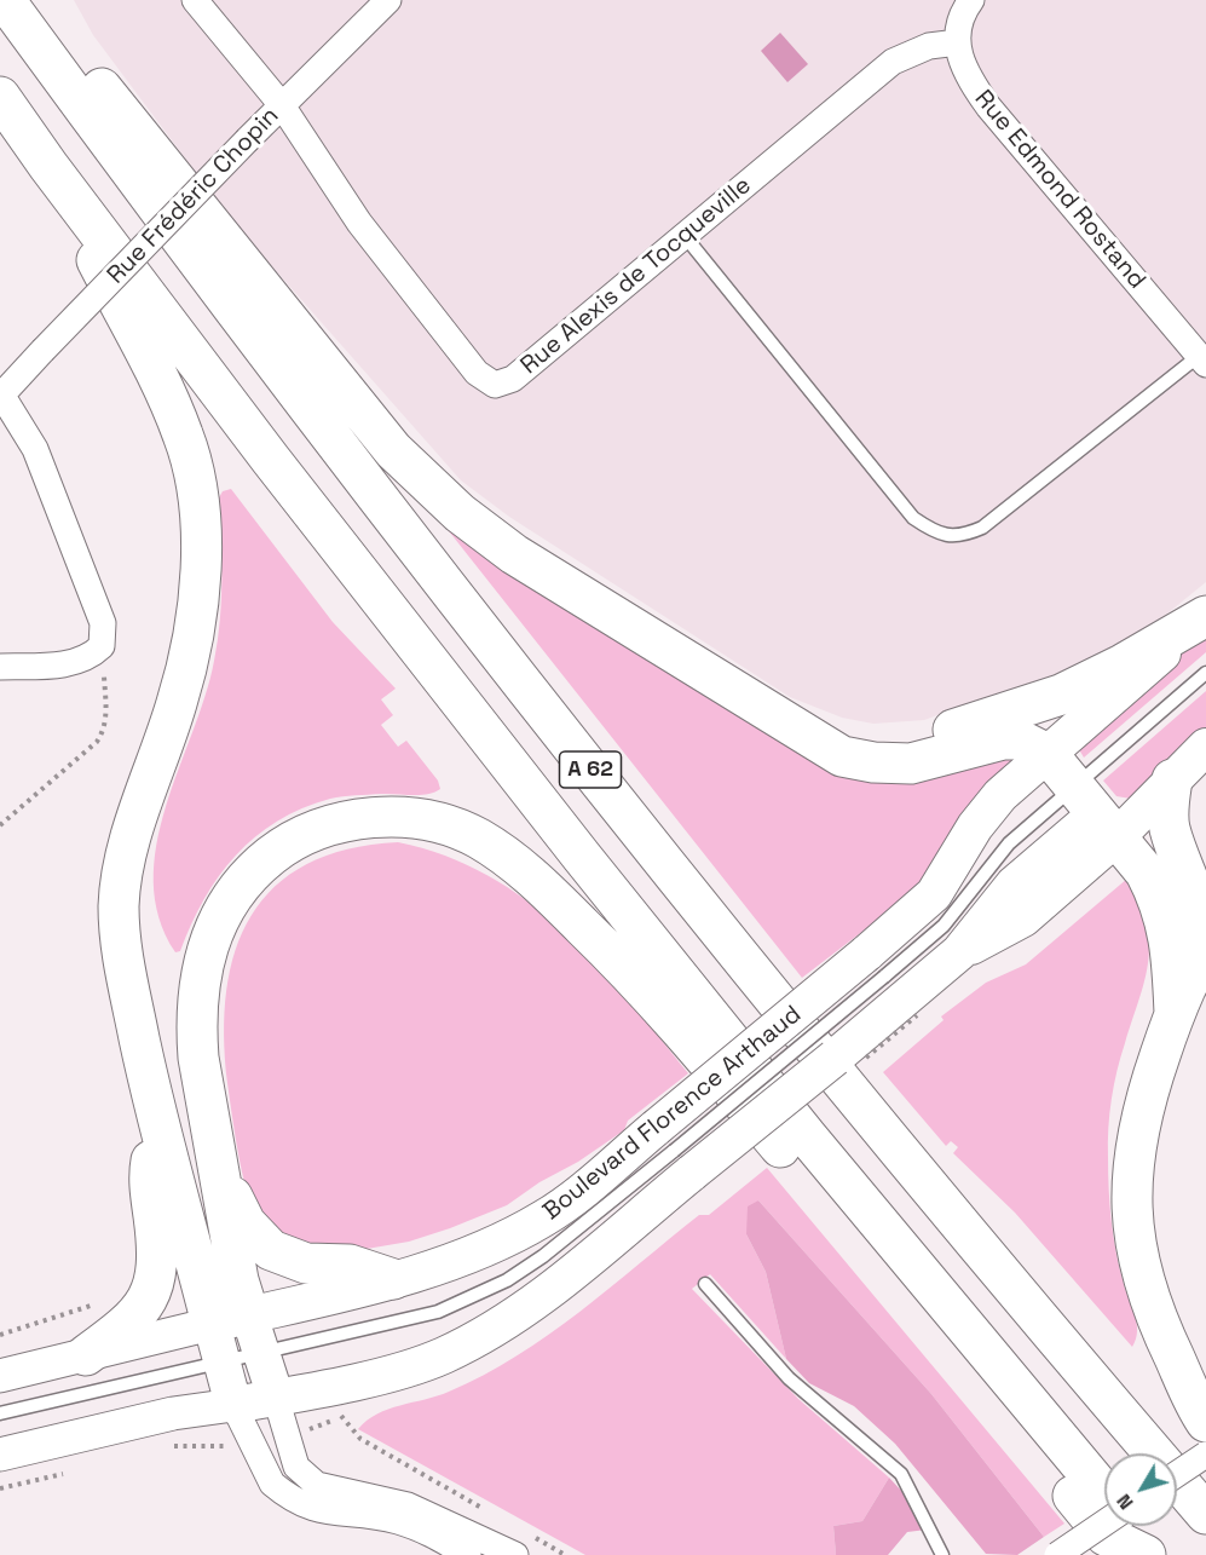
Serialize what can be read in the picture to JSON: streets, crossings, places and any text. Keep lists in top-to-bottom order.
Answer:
{
  "streets": {
    "highway": ["A 62"],
    "main road": ["Boulevard Florence Arthaud"],
    "street": ["Rue Edmond Rostand", "Rue Frédéric Chopin", "Rue Alexis de Tocqueville"]
  },
  "crossings": [
    ["Rue Edmond Rostand", "Rue Alexis de Tocqueville"],
    ["Rue Frédéric Chopin", "Rue Alexis de Tocqueville"]
  ],
  "north": "bottom left"
}
